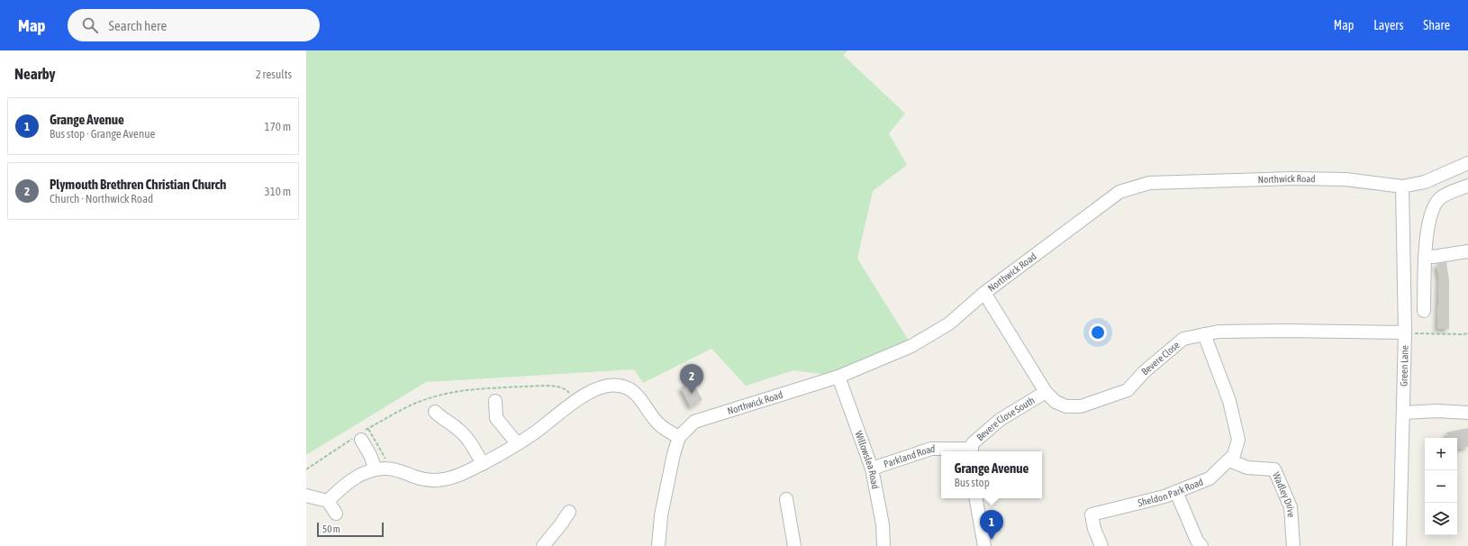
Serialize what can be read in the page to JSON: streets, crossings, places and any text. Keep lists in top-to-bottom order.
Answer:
{
  "streets": {
    "street": [
      "Northwick Road",
      "Bevere Close",
      "Green Lane",
      "Bevere Close South",
      "Parkland Road",
      "Willowslea Road",
      "Sheldon Park Road",
      "Wadley Drive"
    ]
  },
  "crossings": [
    ["Northwick Road", "Bevere Close"],
    ["Northwick Road", "Green Lane"],
    ["Northwick Road", "Willowslea Road"],
    ["Bevere Close", "Green Lane"],
    ["Bevere Close", "Bevere Close South"],
    ["Bevere Close", "Sheldon Park Road"],
    ["Bevere Close South", "Parkland Road"],
    ["Parkland Road", "Willowslea Road"],
    ["Sheldon Park Road", "Wadley Drive"]
  ],
  "scale_bar": "50 m",
  "page": {
    "header": "Map",
    "search": "Search here",
    "nav": ["Map", "Layers", "Share"],
    "heading": ["Nearby", "2 results"],
    "list": [
      {
        "mark": "1",
        "name": "Grange Avenue",
        "note": "Bus stop · Grange Avenue",
        "value": "170 m"
      },
      {
        "mark": "2",
        "name": "Plymouth Brethren Christian Church",
        "note": "Church · Northwick Road",
        "value": "310 m"
      }
    ],
    "pins": ["2", "1"],
    "map_buttons": ["+", "−"],
    "popup": ["Grange Avenue", "Bus stop"],
    "scale": "50 m"
  }
}
